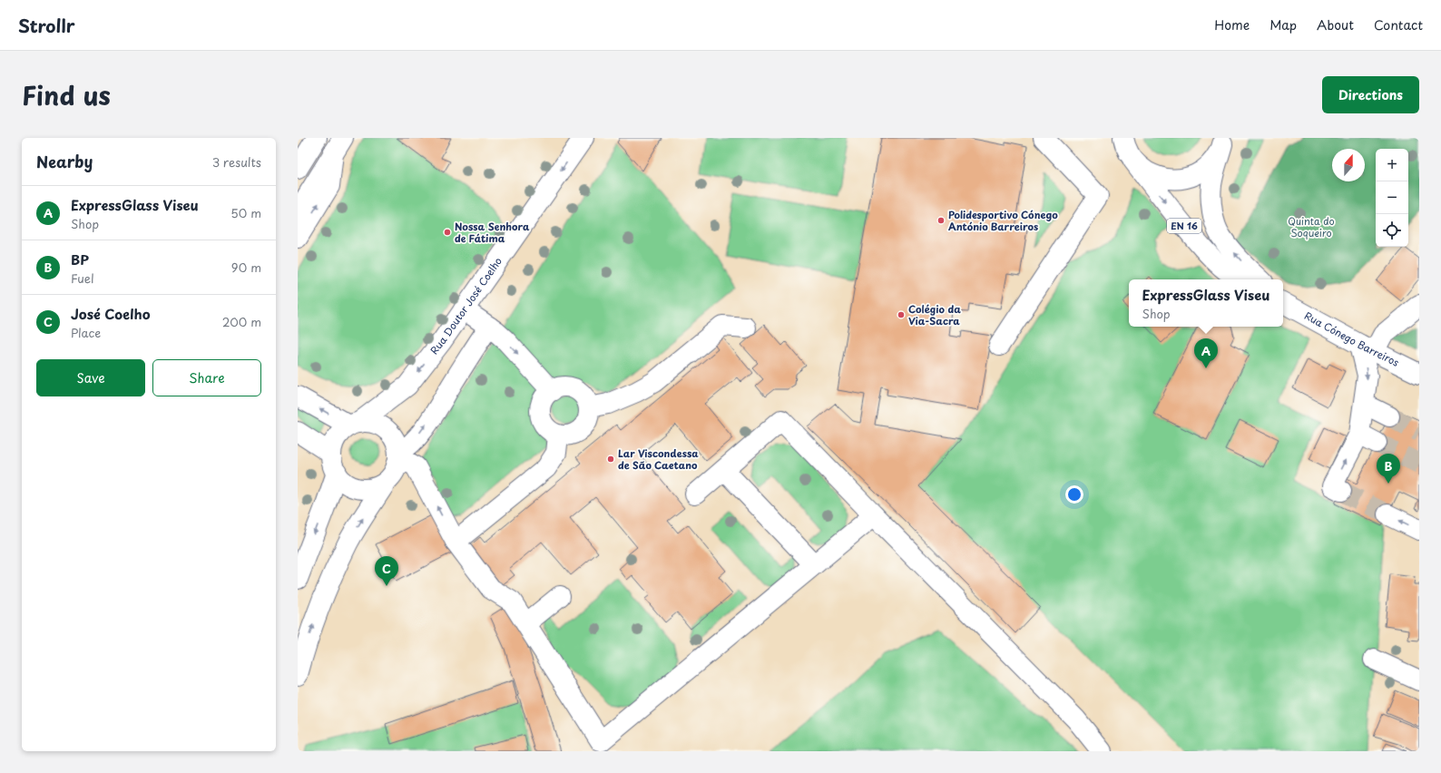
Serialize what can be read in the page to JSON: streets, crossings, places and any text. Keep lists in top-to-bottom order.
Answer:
{
  "streets": {
    "street": ["EN 16", "Rua Doutor José Coelho", "Rua Cónego Barreiros"]
  },
  "parks": ["Quinta do Soqueiro"],
  "places": [
    "Polidesportivo Cónego António Barreiros",
    "Nossa Senhora de Fátima",
    "Colégio da Via-Sacra",
    "Lar Viscondessa de São Caetano"
  ],
  "north": "top",
  "page": {
    "header": "Strollr",
    "nav": [
      "Home",
      "Map",
      "About",
      "Contact"
    ],
    "title": "Find us",
    "buttons": [
      "Directions",
      ["Save", "Share"]
    ],
    "heading": ["Nearby", "3 results"],
    "map_buttons": ["+", "−"],
    "list": [
      {
        "mark": "A",
        "name": "ExpressGlass Viseu",
        "note": "Shop",
        "value": "50 m"
      },
      {
        "mark": "B",
        "name": "BP",
        "note": "Fuel",
        "value": "90 m"
      },
      {
        "mark": "C",
        "name": "José Coelho",
        "note": "Place",
        "value": "200 m"
      }
    ],
    "popup": ["ExpressGlass Viseu", "Shop"],
    "pins": ["A", "B", "C"]
  }
}
